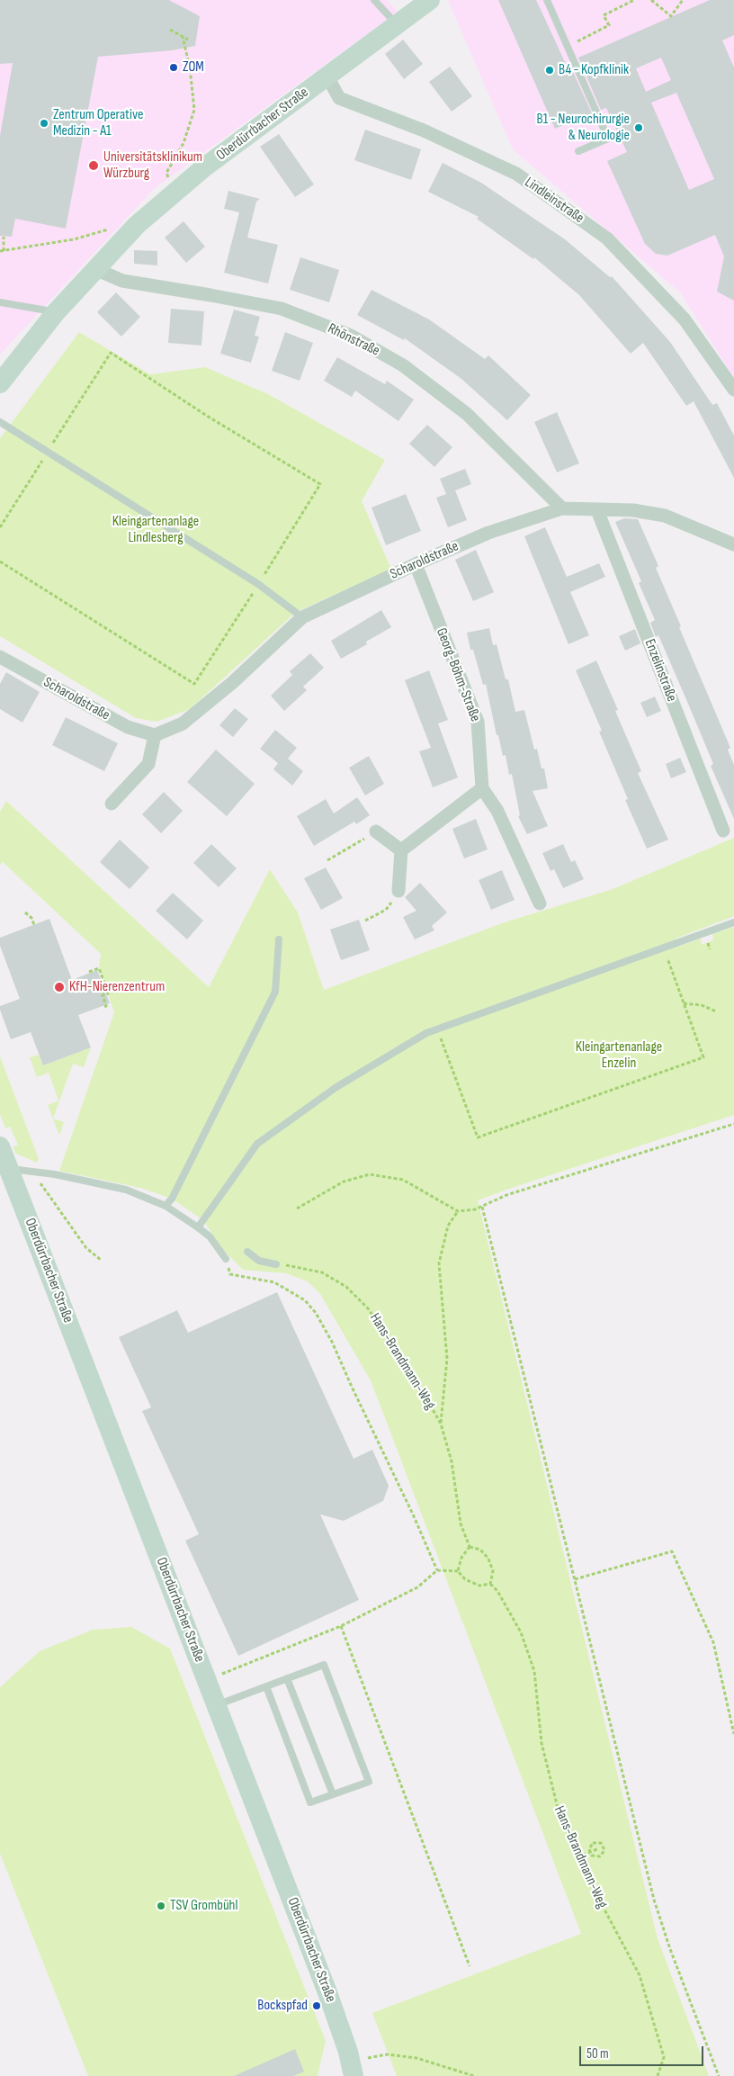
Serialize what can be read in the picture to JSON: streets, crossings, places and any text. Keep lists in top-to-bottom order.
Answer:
{
  "streets": {
    "street": [
      "Oberdürrbacher Straße",
      "Lindleinstraße",
      "Rhönstraße",
      "Scharoldstraße",
      "Enzelinstraße",
      "Georg-Böhm-Straße"
    ],
    "path": ["Hans-Brandmann-Weg"]
  },
  "crossings": [
    ["Oberdürrbacher Straße", "Lindleinstraße"],
    ["Oberdürrbacher Straße", "Rhönstraße"],
    ["Rhönstraße", "Scharoldstraße"],
    ["Scharoldstraße", "Enzelinstraße"],
    ["Scharoldstraße", "Georg-Böhm-Straße"]
  ],
  "parks": ["Kleingartenanlage Lindlesberg", "Kleingartenanlage Enzelin"],
  "places": [
    "ZOM",
    "B4 - Kopfklinik",
    "Zentrum Operative Medizin - A1",
    "B1 - Neurochirurgie & Neurologie",
    "Universitätsklinikum Würzburg",
    "KfH-Nierenzentrum",
    "TSV Grombühl",
    "Bockspfad"
  ],
  "scale_bar": "50 m"
}
